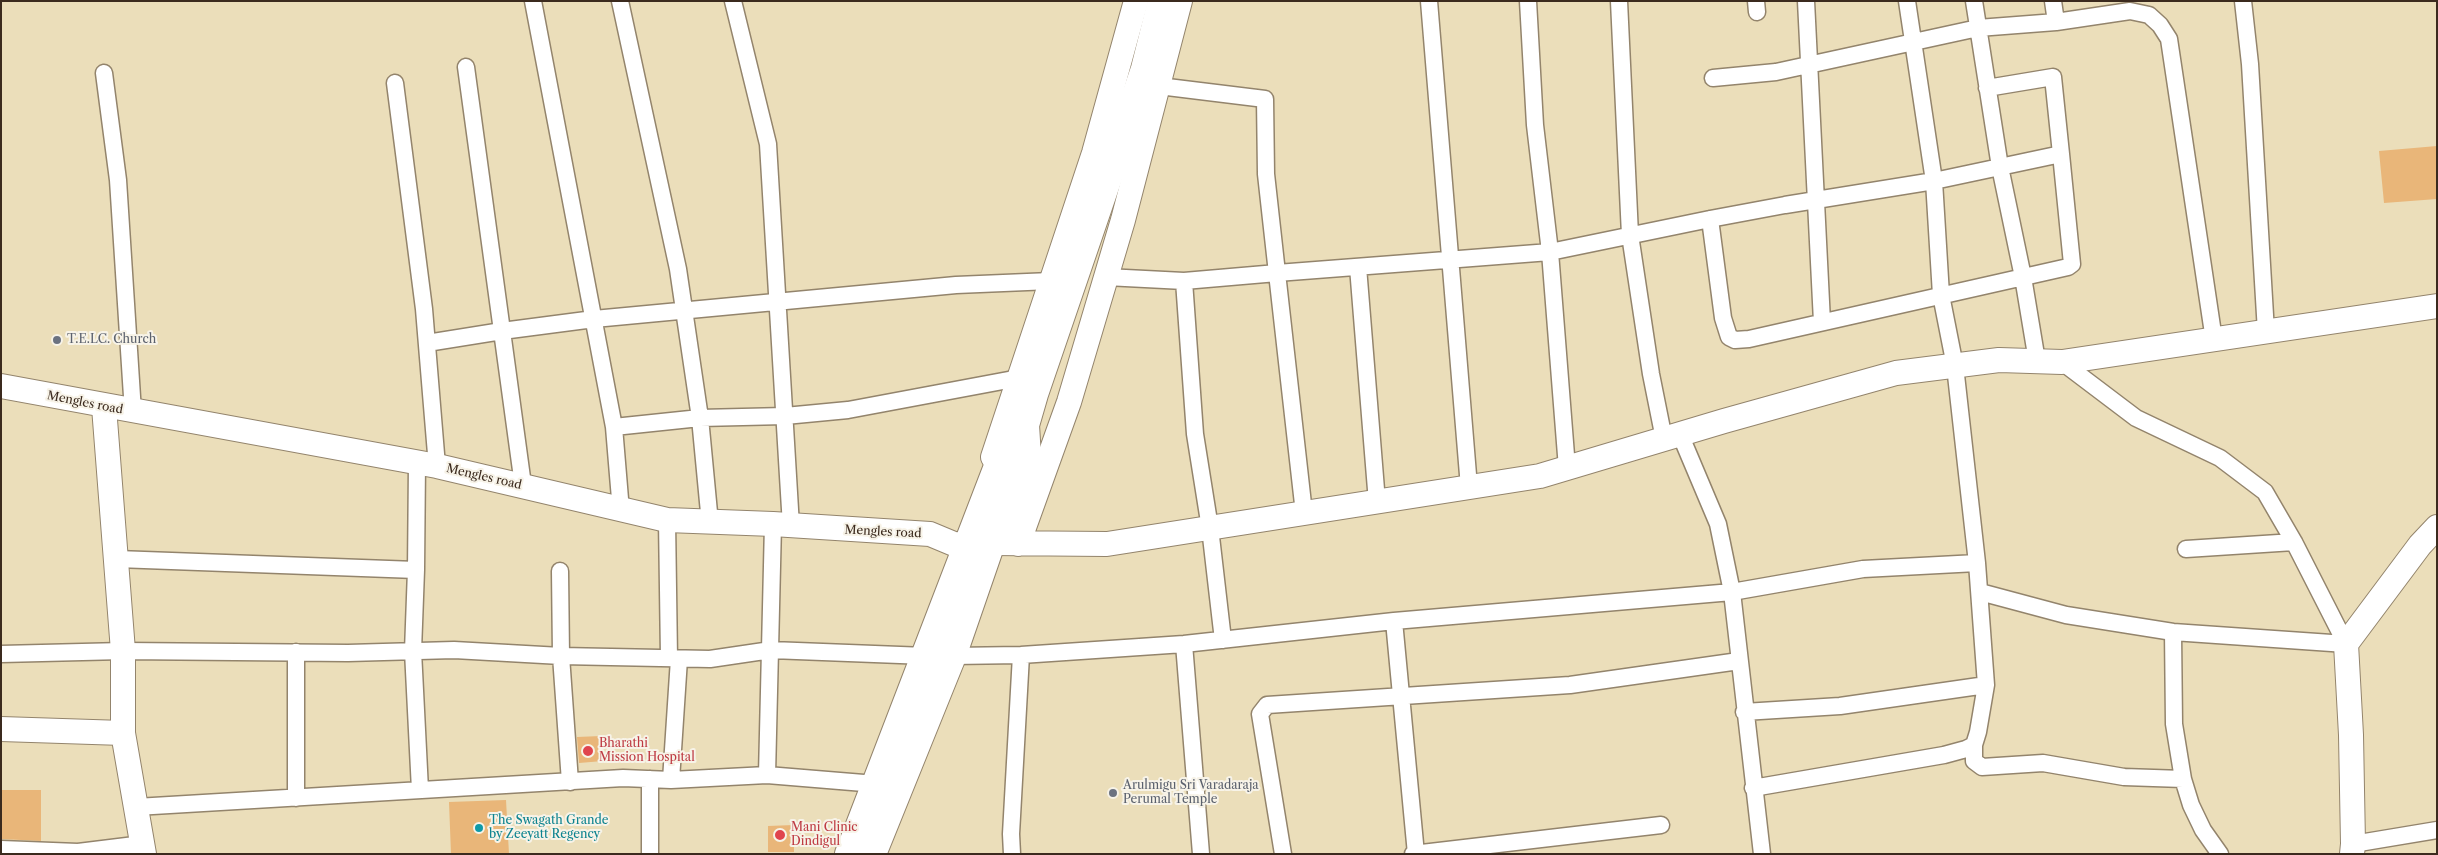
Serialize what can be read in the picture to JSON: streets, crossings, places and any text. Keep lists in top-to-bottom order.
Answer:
{
  "streets": {
    "main road": ["Mengles road"]
  },
  "places": [
    "T.E.LC. Church",
    "Bharathi Mission Hospital",
    "Arulmigu Sri Varadaraja Perumal Temple",
    "The Swagath Grande by Zeeyatt Regency",
    "Mani Clinic Dindigul"
  ]
}
